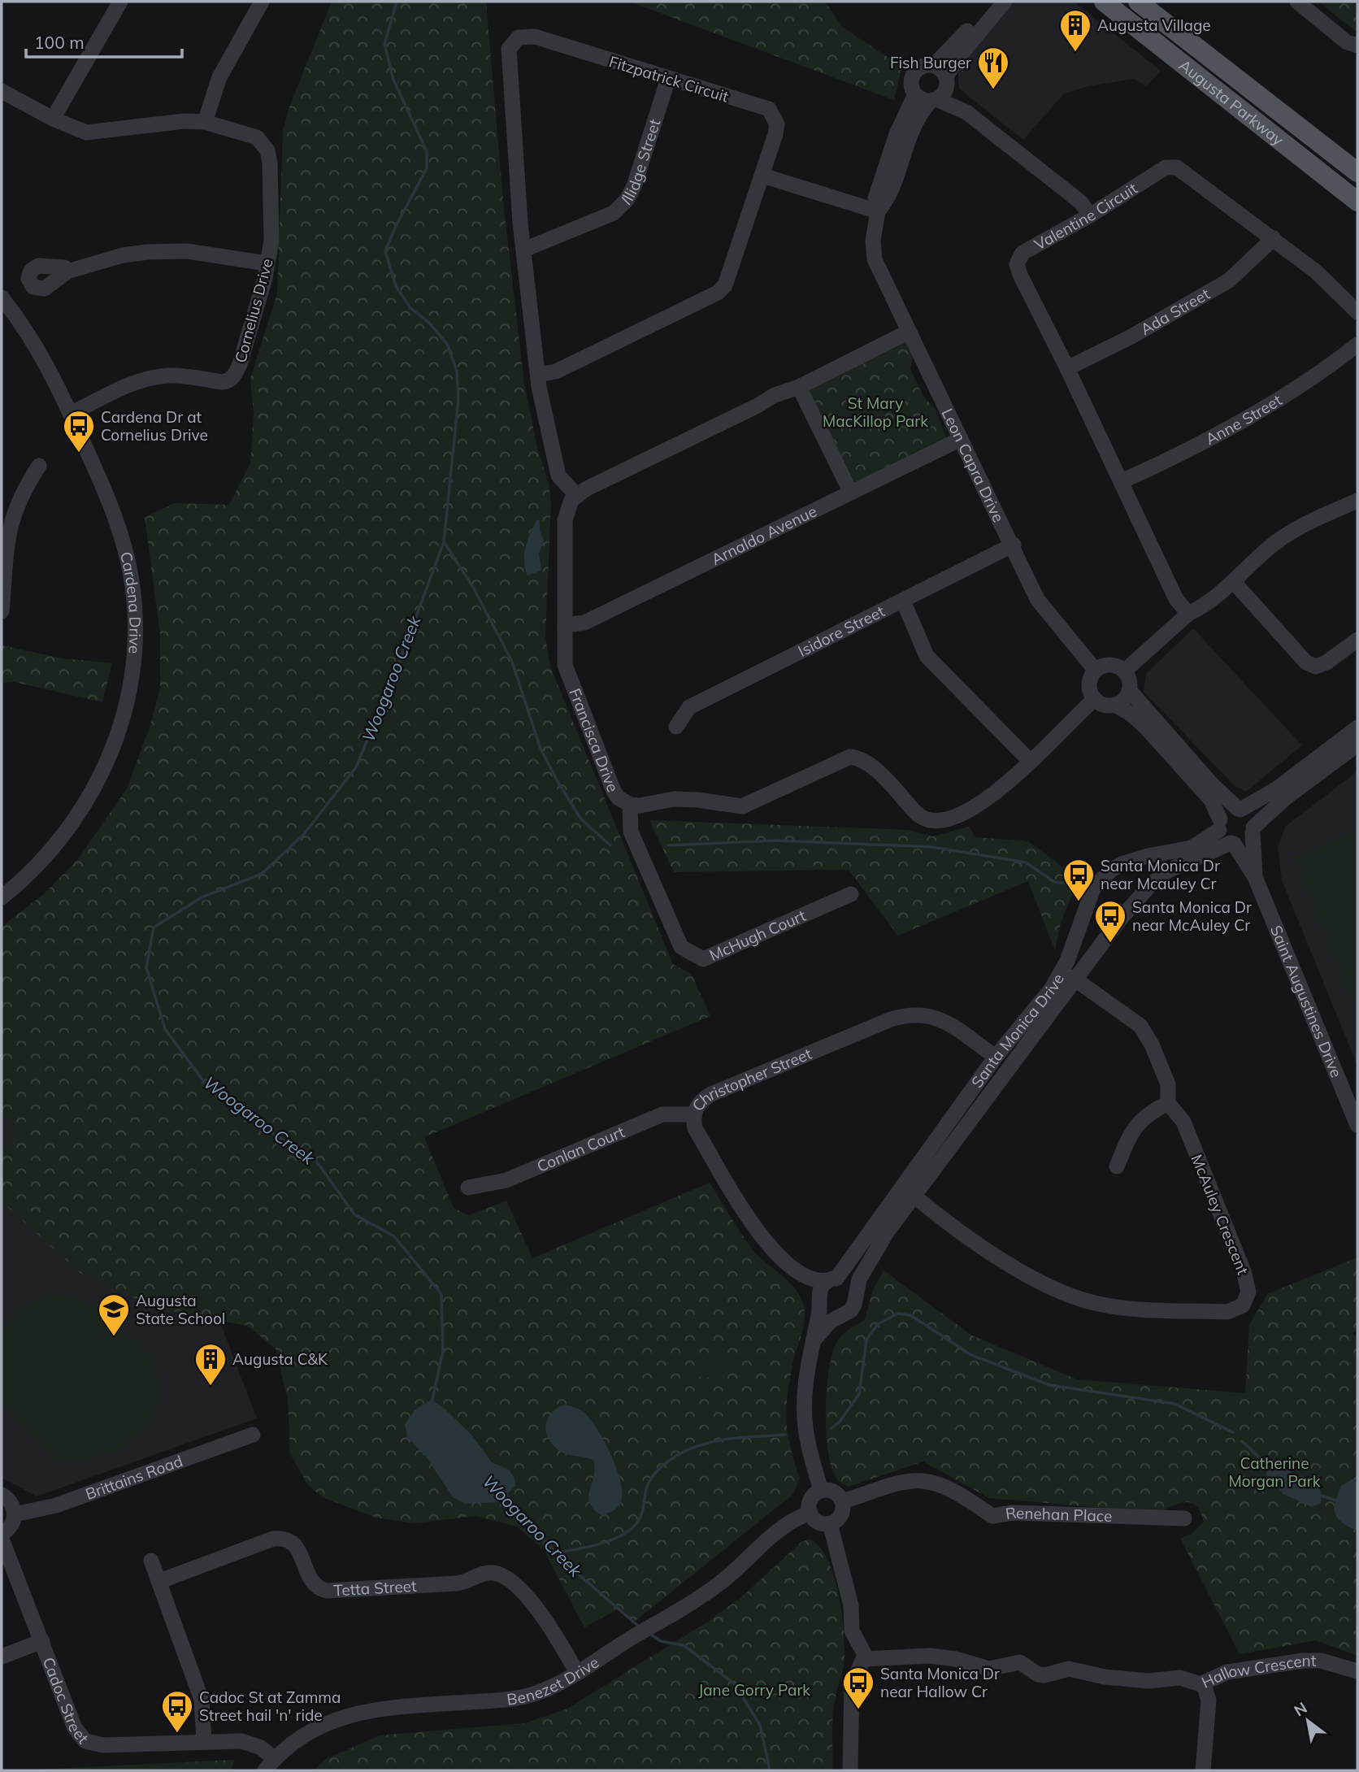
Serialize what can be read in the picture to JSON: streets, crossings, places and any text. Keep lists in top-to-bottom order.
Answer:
{
  "streets": {
    "main road": ["Augusta Parkway"],
    "street": [
      "Fitzpatrick Circuit",
      "Illidge Street",
      "Valentine Circuit",
      "Cornelius Drive",
      "Ada Street",
      "Anne Street",
      "Leon Capra Drive",
      "Arnaldo Avenue",
      "Cardena Drive",
      "Isidore Street",
      "Francisca Drive",
      "McHugh Court",
      "Saint Augustines Drive",
      "Santa Monica Drive",
      "Christopher Street",
      "Conlan Court",
      "McAuley Crescent",
      "Brittains Road",
      "Renehan Place",
      "Tetta Street",
      "Hallow Crescent",
      "Benezet Drive",
      "Cadoc Street"
    ]
  },
  "crossings": [
    ["Fitzpatrick Circuit", "Illidge Street"],
    ["Fitzpatrick Circuit", "Francisca Drive"],
    ["Valentine Circuit", "Ada Street"],
    ["Valentine Circuit", "Anne Street"],
    ["Cornelius Drive", "Cardena Drive"],
    ["Leon Capra Drive", "Arnaldo Avenue"],
    ["Leon Capra Drive", "Isidore Street"],
    ["Leon Capra Drive", "Francisca Drive"],
    ["Arnaldo Avenue", "Francisca Drive"],
    ["Francisca Drive", "McHugh Court"],
    ["Saint Augustines Drive", "Santa Monica Drive"],
    ["Santa Monica Drive", "Christopher Street"],
    ["Santa Monica Drive", "McAuley Crescent"],
    ["Santa Monica Drive", "Renehan Place"],
    ["Santa Monica Drive", "Benezet Drive"],
    ["Christopher Street", "Conlan Court"],
    ["Renehan Place", "Benezet Drive"],
    ["Tetta Street", "Benezet Drive"],
    ["Benezet Drive", "Cadoc Street"]
  ],
  "water": ["Woogaroo Creek"],
  "parks": ["St Mary MacKillop Park", "Catherine Morgan Park", "Jane Gorry Park"],
  "places": {
    "building": ["Augusta Village", "Augusta C&K"],
    "restaurant": ["Fish Burger"],
    "bus stop": [
      "Cardena Dr at Cornelius Drive",
      "Santa Monica Dr near Mcauley Cr",
      "Santa Monica Dr near McAuley Cr",
      "Santa Monica Dr near Hallow Cr",
      "Cadoc St at Zamma Street hail 'n' ride"
    ],
    "school or university": ["Augusta State School"]
  },
  "scale_bar": "100 m",
  "north": "top left"
}
